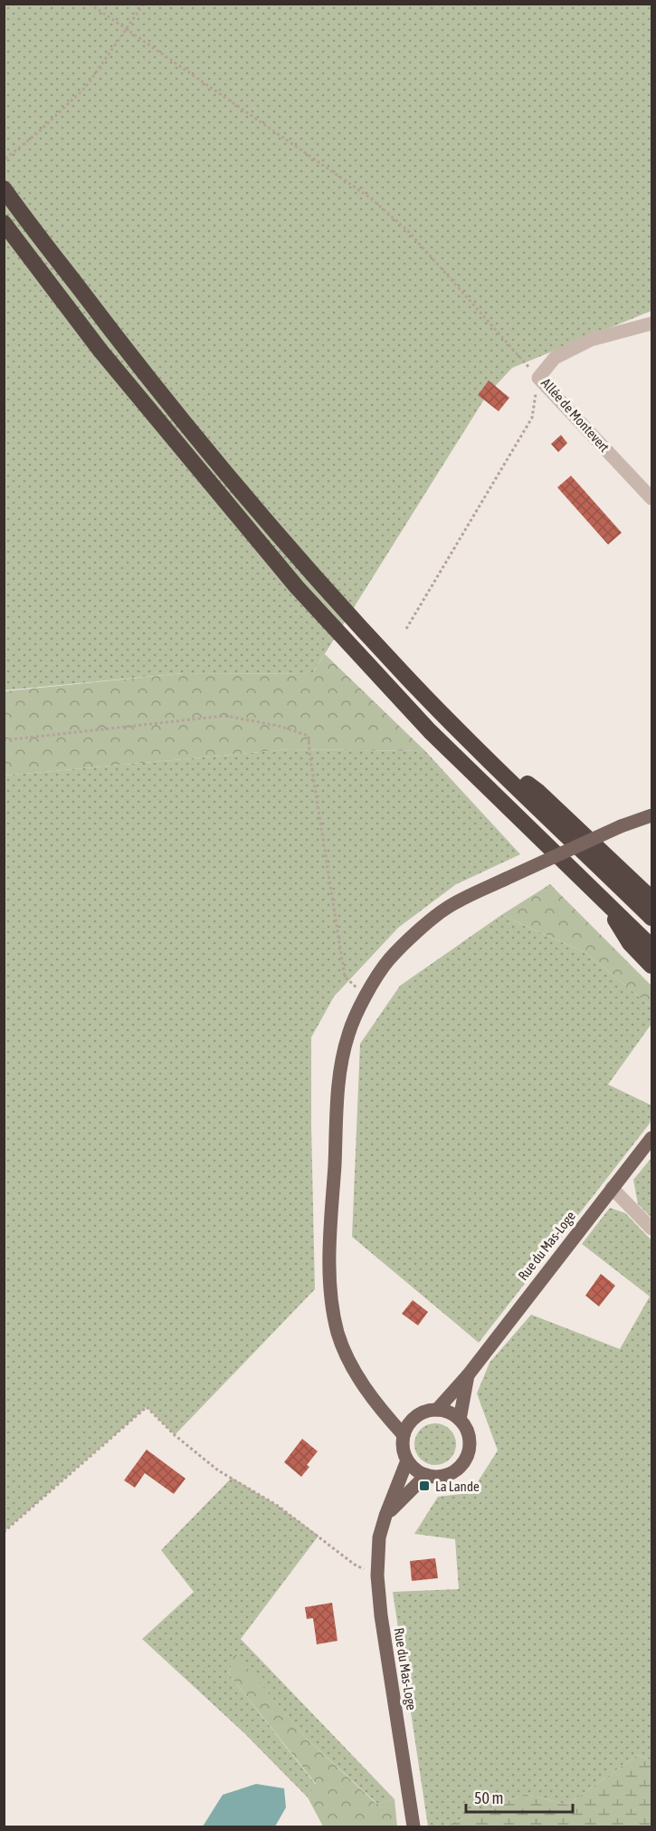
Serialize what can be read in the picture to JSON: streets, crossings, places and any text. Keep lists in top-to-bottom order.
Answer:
{
  "streets": {
    "main road": ["Rue du Mas-Loge"],
    "street": ["Allée de Montevert"]
  },
  "places": {
    "transit": ["La Lande"]
  },
  "scale_bar": "50 m"
}
